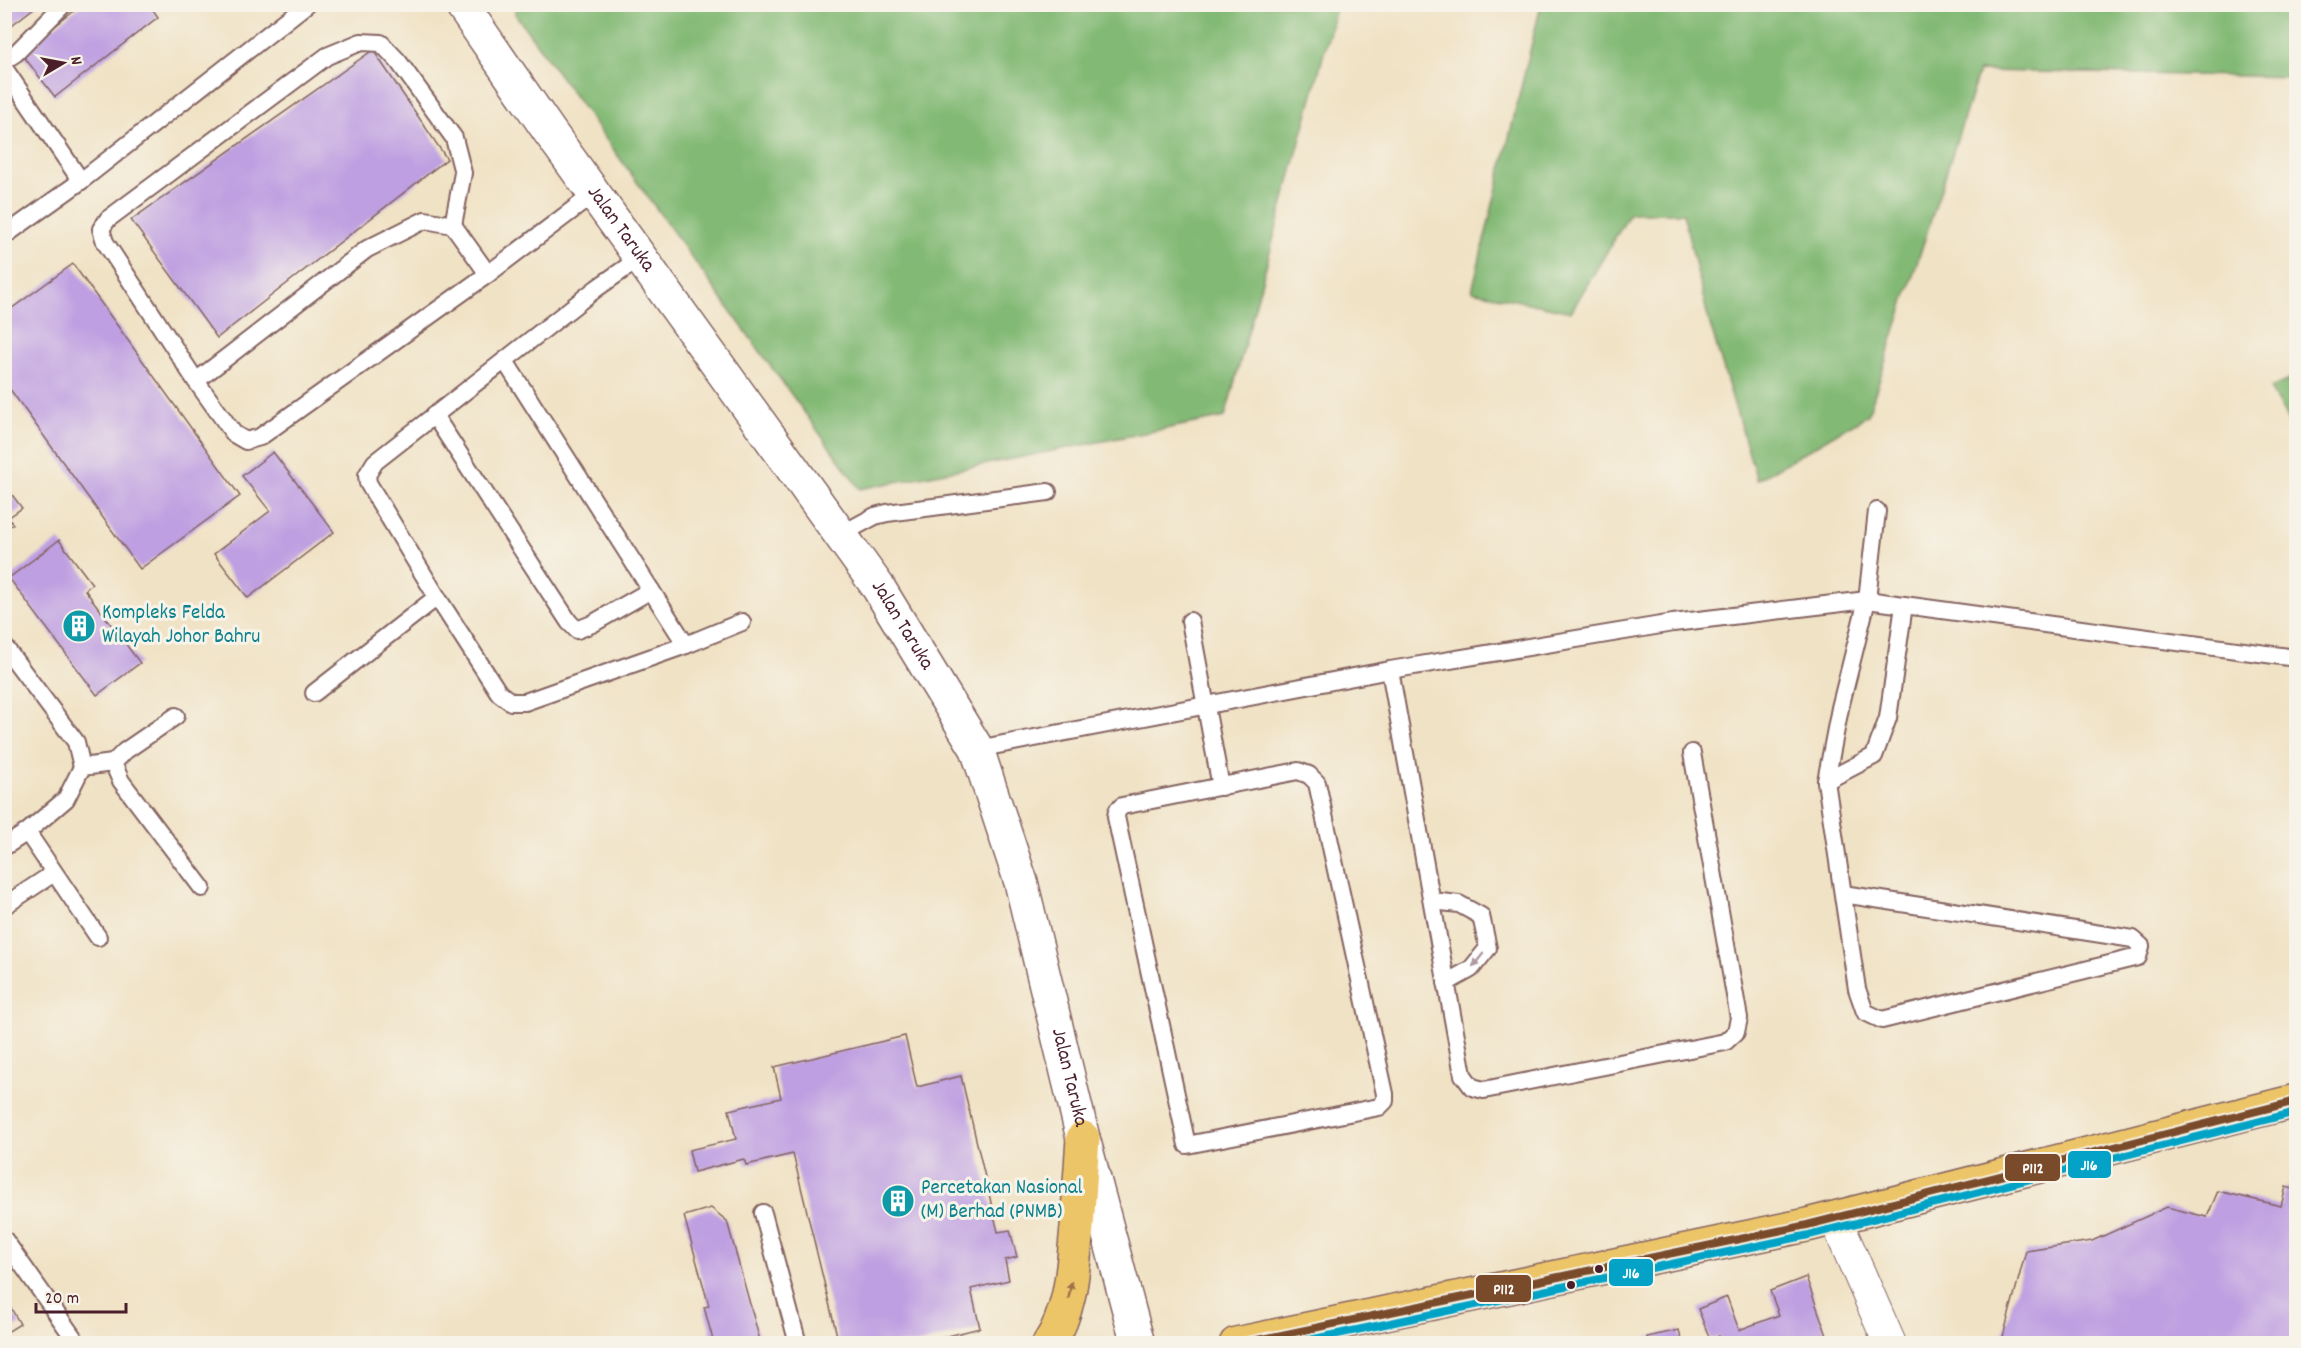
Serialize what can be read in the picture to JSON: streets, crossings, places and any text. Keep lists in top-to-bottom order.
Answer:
{
  "streets": {
    "street": ["Jalan Taruka"]
  },
  "places": {
    "building": ["Kompleks Felda Wilayah Johor Bahru", "Percetakan Nasional (M) Berhad (PNMB)"]
  },
  "lines": ["transit line P112", "transit line J16"],
  "scale_bar": "20 m",
  "north": "right"
}
